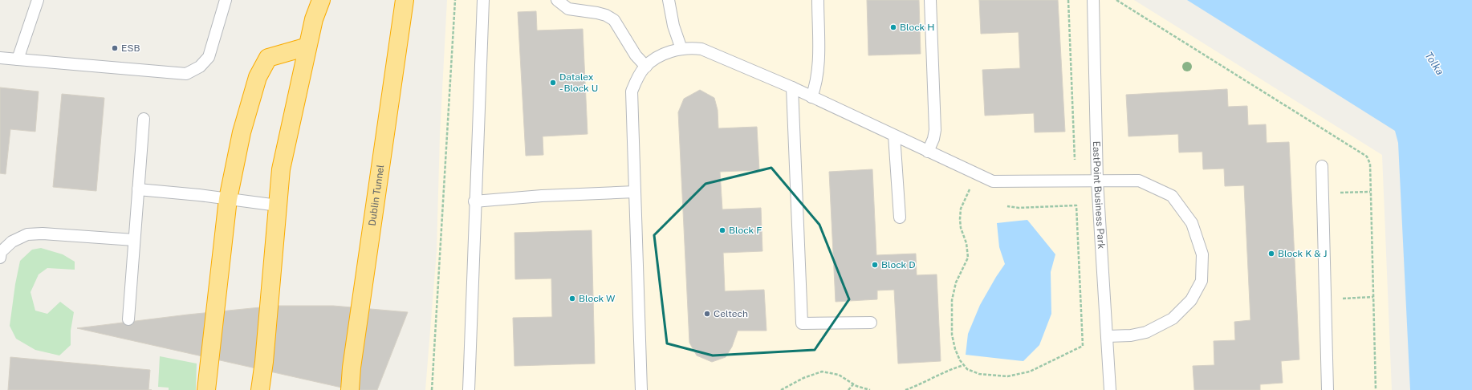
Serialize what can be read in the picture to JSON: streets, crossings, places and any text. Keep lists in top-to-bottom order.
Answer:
{
  "streets": {
    "highway": ["Dublin Tunnel"],
    "lane": ["EastPoint Business Park"]
  },
  "water": ["Tolka"],
  "places": [
    "Block H",
    "ESB",
    "Datalex - Block U",
    "Block F",
    "Block K & J",
    "Block D",
    "Block W",
    "Celtech"
  ]
}
